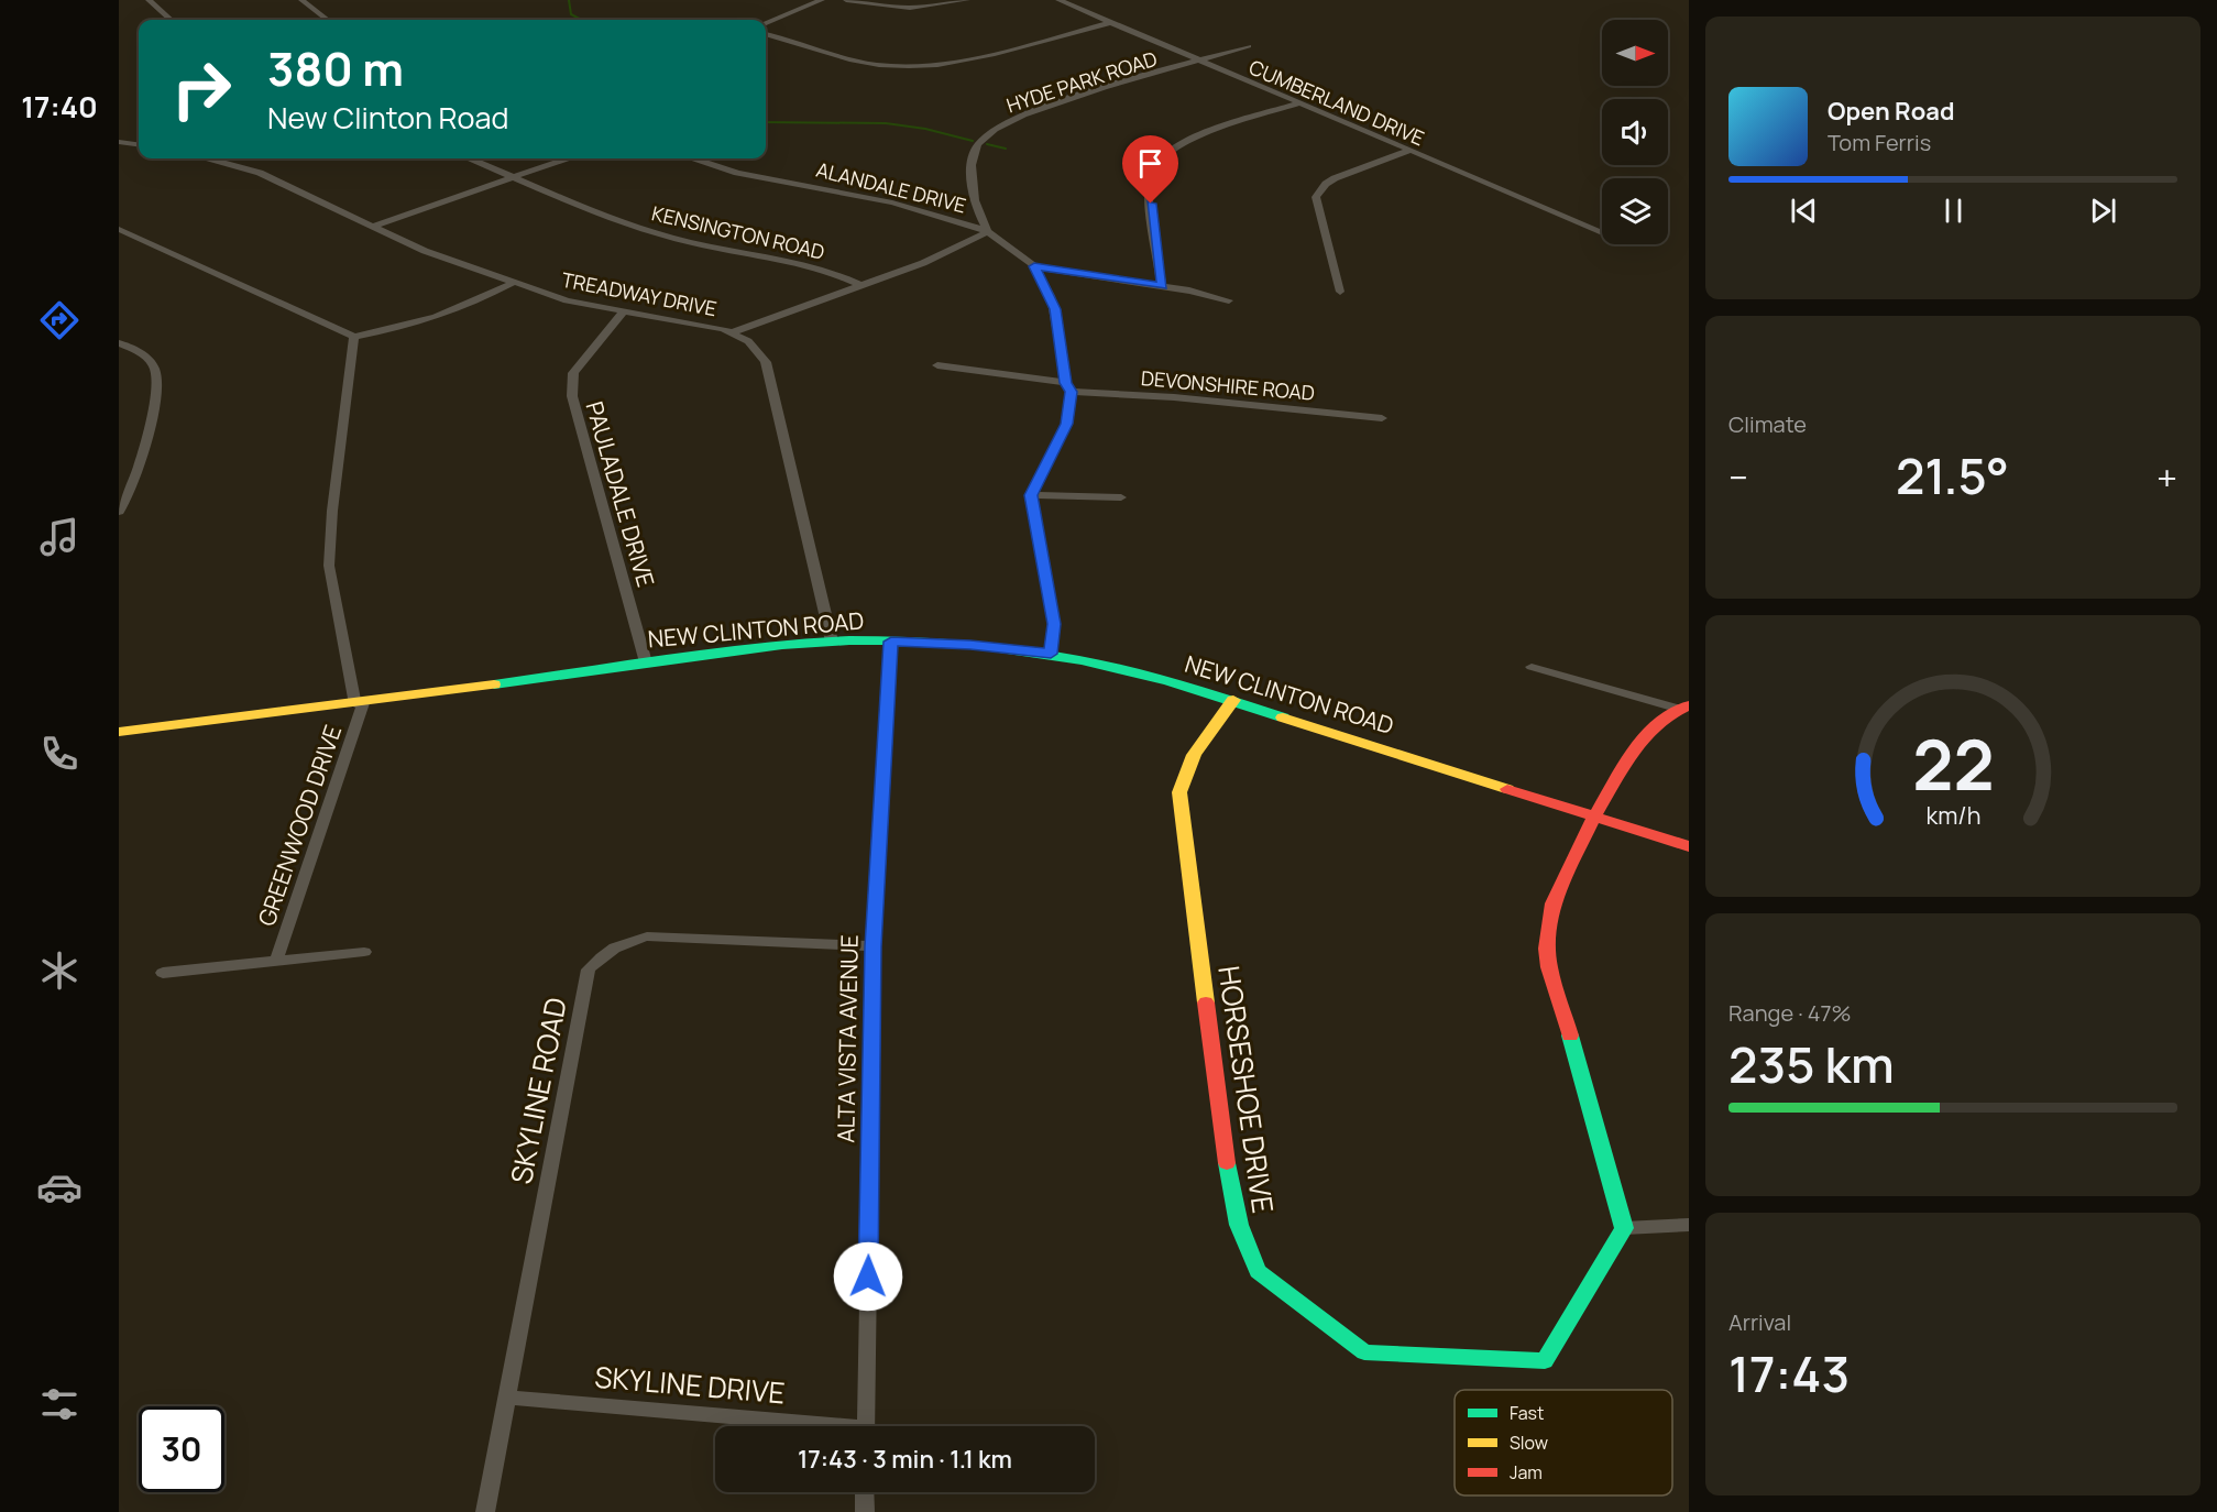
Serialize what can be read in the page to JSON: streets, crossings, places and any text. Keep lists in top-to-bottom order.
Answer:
{
  "streets": {
    "street": [
      "HYDE PARK ROAD",
      "CUMBERLAND DRIVE",
      "ALANDALE DRIVE",
      "KENSINGTON ROAD",
      "TREADWAY DRIVE",
      "DEVONSHIRE ROAD",
      "PAULADALE DRIVE",
      "NEW CLINTON ROAD",
      "GREENWOOD DRIVE",
      "ALTA VISTA AVENUE",
      "HORSESHOE DRIVE",
      "SKYLINE ROAD",
      "SKYLINE DRIVE"
    ]
  },
  "crossings": [
    ["HYDE PARK ROAD", "CUMBERLAND DRIVE"],
    ["HYDE PARK ROAD", "ALANDALE DRIVE"],
    ["ALANDALE DRIVE", "DEVONSHIRE ROAD"],
    ["TREADWAY DRIVE", "PAULADALE DRIVE"],
    ["TREADWAY DRIVE", "NEW CLINTON ROAD"],
    ["PAULADALE DRIVE", "NEW CLINTON ROAD"],
    ["NEW CLINTON ROAD", "GREENWOOD DRIVE"],
    ["NEW CLINTON ROAD", "ALTA VISTA AVENUE"],
    ["NEW CLINTON ROAD", "HORSESHOE DRIVE"],
    ["ALTA VISTA AVENUE", "SKYLINE ROAD"],
    ["SKYLINE ROAD", "SKYLINE DRIVE"]
  ],
  "legend": ["Fast", "Slow", "Jam"],
  "north": "right",
  "page": {
    "tabs": "17:40",
    "turn": ["380 m", "New Clinton Road"],
    "song": ["Open Road", "Tom Ferris"],
    "tile": [
      "Climate",
      ["Range · 47%", "235 km"],
      ["Arrival", "17:43"]
    ],
    "heat": ["−", "21.5°", "+"],
    "limit": "30",
    "trip": "17:43 · 3 min · 1.1 km",
    "gauge": ["22", "km/h"]
  }
}
